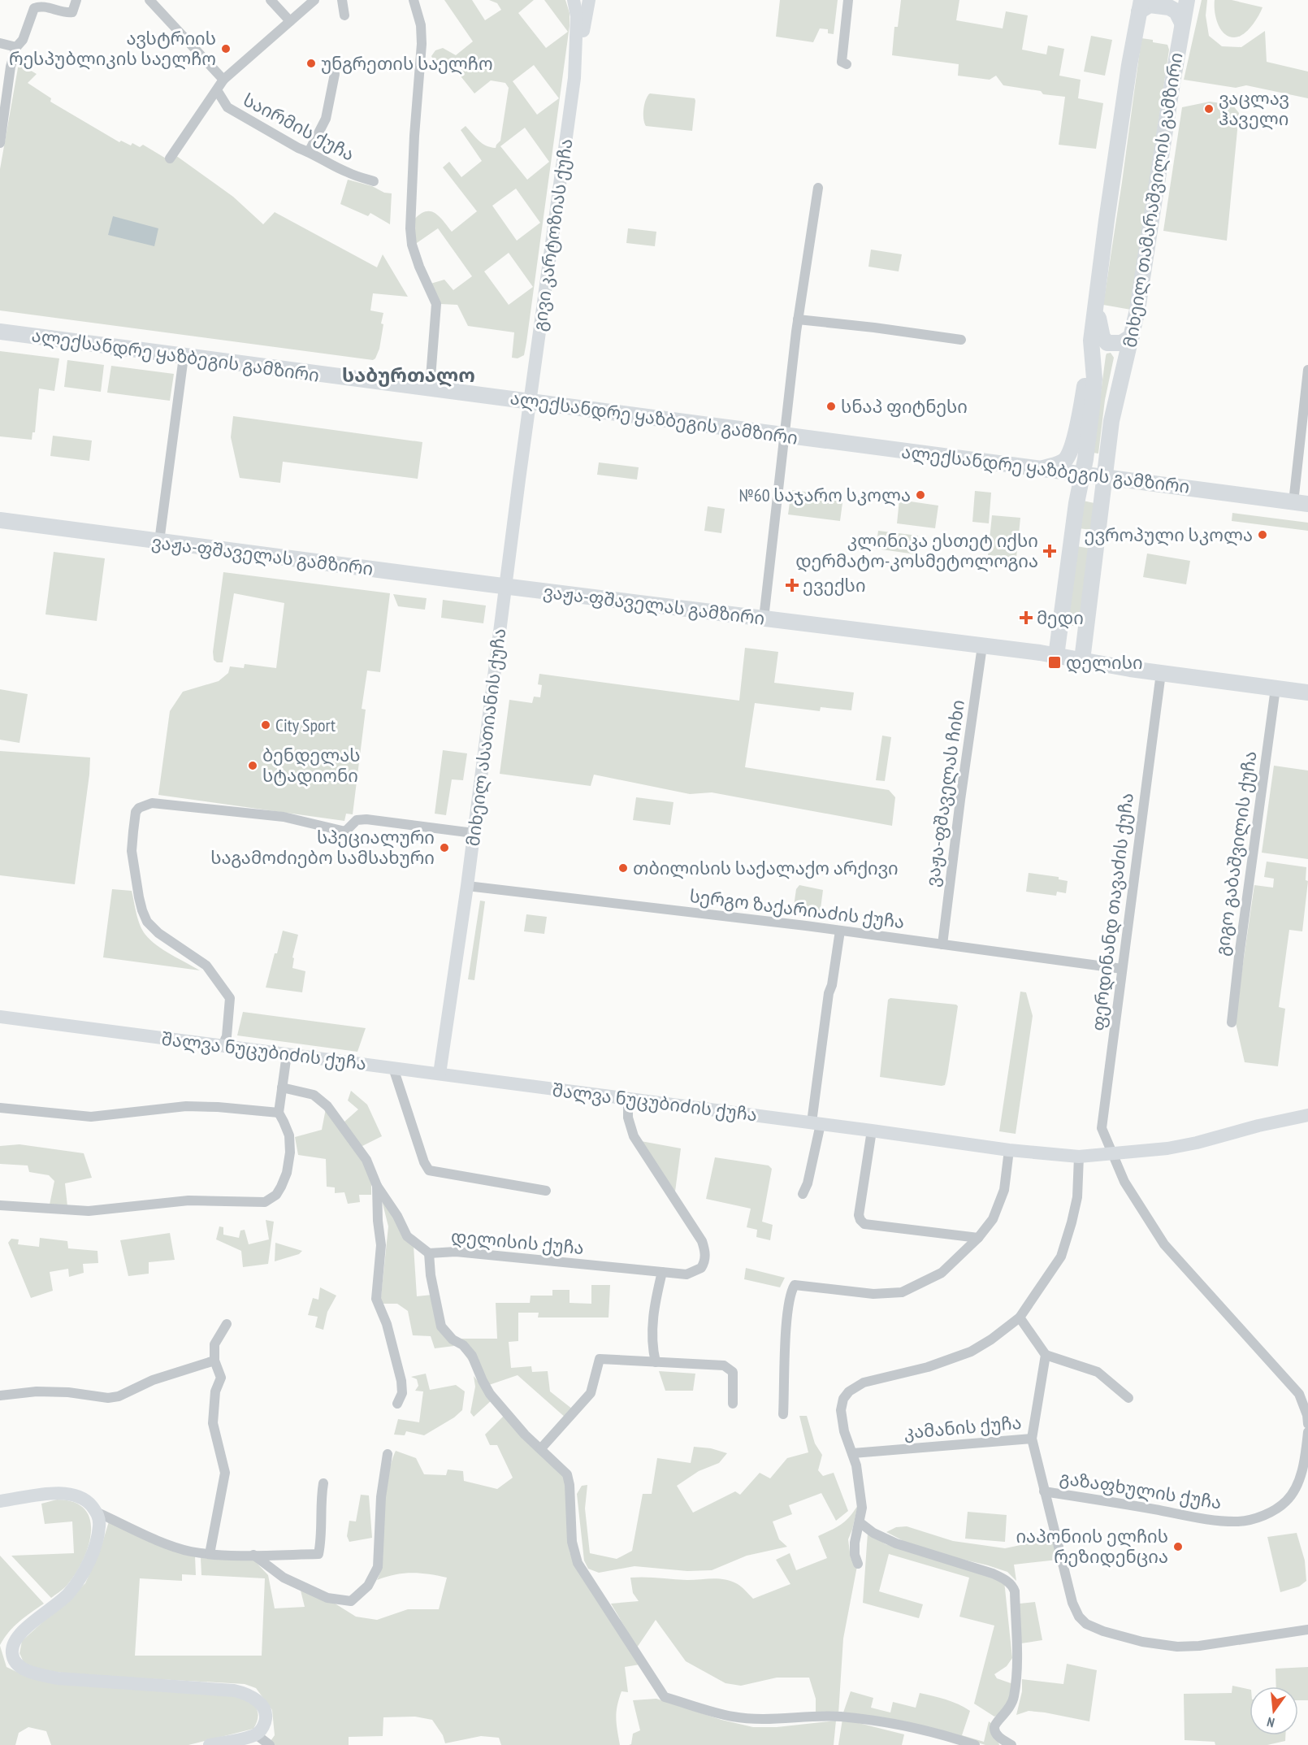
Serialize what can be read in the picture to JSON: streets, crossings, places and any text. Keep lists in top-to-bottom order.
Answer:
{
  "streets": {
    "main road": [
      "მიხეილ თამარაშვილის გამზირი",
      "გივი კარტოზიას ქუჩა",
      "ალექსანდრე ყაზბეგის გამზირი",
      "ვაჟა-ფშაველას გამზირი",
      "მიხეილ ასათიანის ქუჩა",
      "შალვა ნუცუბიძის ქუჩა"
    ],
    "street": [
      "საირმის ქუჩა",
      "ვაჟა-ფშაველას ჩიხი",
      "გიგო გაბაშვილის ქუჩა",
      "სერგო ზაქარიაძის ქუჩა",
      "ფერდინანდ თავაძის ქუჩა",
      "დელისის ქუჩა",
      "კამანის ქუჩა",
      "გაზაფხულის ქუჩა"
    ]
  },
  "crossings": [
    ["მიხეილ თამარაშვილის გამზირი", "ალექსანდრე ყაზბეგის გამზირი"],
    ["მიხეილ თამარაშვილის გამზირი", "ვაჟა-ფშაველას გამზირი"],
    ["გივი კარტოზიას ქუჩა", "ალექსანდრე ყაზბეგის გამზირი"],
    ["გივი კარტოზიას ქუჩა", "მიხეილ ასათიანის ქუჩა"],
    ["ალექსანდრე ყაზბეგის გამზირი", "მიხეილ ასათიანის ქუჩა"],
    ["ვაჟა-ფშაველას გამზირი", "მიხეილ ასათიანის ქუჩა"],
    ["ვაჟა-ფშაველას გამზირი", "ვაჟა-ფშაველას ჩიხი"],
    ["ვაჟა-ფშაველას გამზირი", "გიგო გაბაშვილის ქუჩა"],
    ["ვაჟა-ფშაველას გამზირი", "ფერდინანდ თავაძის ქუჩა"],
    ["მიხეილ ასათიანის ქუჩა", "სერგო ზაქარიაძის ქუჩა"],
    ["მიხეილ ასათიანის ქუჩა", "შალვა ნუცუბიძის ქუჩა"],
    ["ვაჟა-ფშაველას ჩიხი", "სერგო ზაქარიაძის ქუჩა"],
    ["სერგო ზაქარიაძის ქუჩა", "ფერდინანდ თავაძის ქუჩა"],
    ["ფერდინანდ თავაძის ქუჩა", "შალვა ნუცუბიძის ქუჩა"],
    ["შალვა ნუცუბიძის ქუჩა", "დელისის ქუჩა"]
  ],
  "districts": ["საბურთალო"],
  "places": {
    "other": [
      "ავსტრიის რესპუბლიკის საელჩო",
      "უნგრეთის საელჩო",
      "ვაცლავ ჰაველი",
      "სნაპ ფიტნესი",
      "№60 საჯარო სკოლა",
      "ევროპული სკოლა",
      "City Sport",
      "ბენდელას სტადიონი",
      "სპეციალური საგამოძიებო სამსახური",
      "თბილისის საქალაქო არქივი",
      "იაპონიის ელჩის რეზიდენცია"
    ],
    "health": ["კლინიკა ესთეტ იქსი დერმატო-კოსმეტოლოგია", "ევექსი", "მედი"],
    "transit": ["დელისი"]
  },
  "north": "bottom"
}
